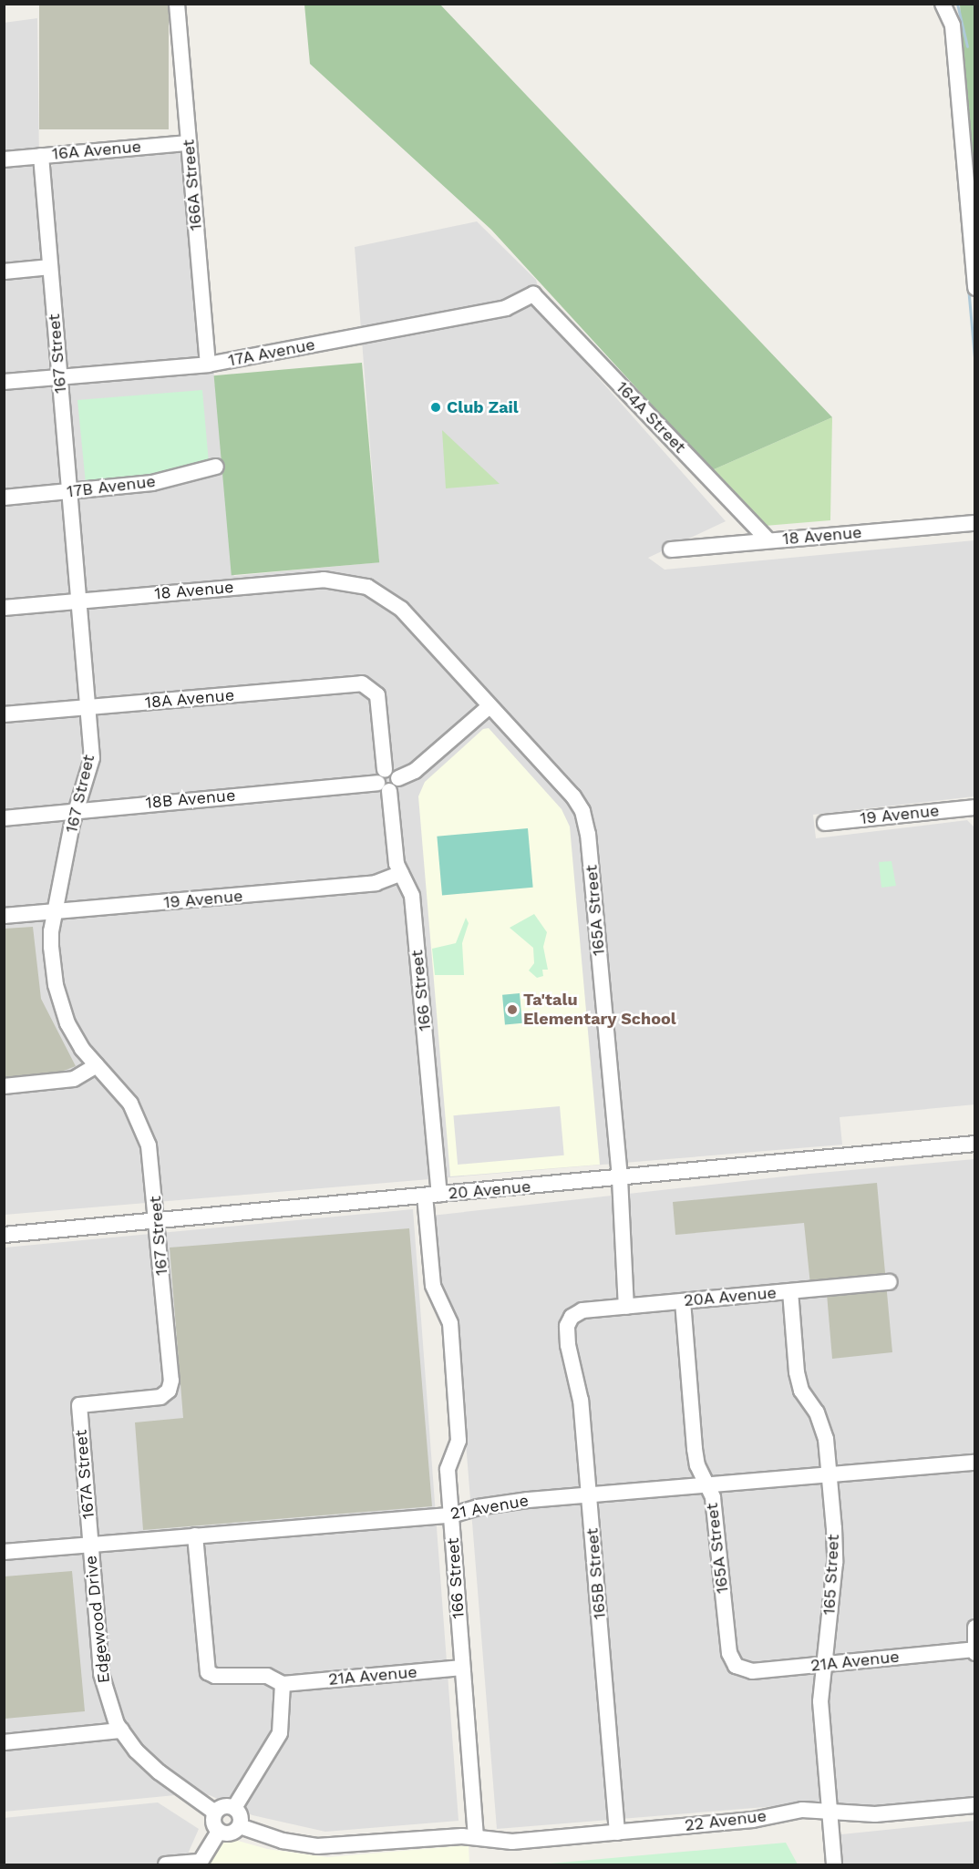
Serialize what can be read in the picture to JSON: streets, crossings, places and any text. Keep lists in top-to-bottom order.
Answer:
{
  "streets": {
    "street": [
      "16A Avenue",
      "166A Street",
      "17A Avenue",
      "167 Street",
      "164A Street",
      "17B Avenue",
      "18 Avenue",
      "18A Avenue",
      "18B Avenue",
      "19 Avenue",
      "165A Street",
      "166 Street",
      "20 Avenue",
      "20A Avenue",
      "167A Street",
      "21 Avenue",
      "165B Street",
      "165 Street",
      "Edgewood Drive",
      "21A Avenue",
      "22 Avenue"
    ]
  },
  "crossings": [
    ["16A Avenue", "166A Street"],
    ["16A Avenue", "167 Street"],
    ["166A Street", "17A Avenue"],
    ["17A Avenue", "167 Street"],
    ["17A Avenue", "164A Street"],
    ["167 Street", "17B Avenue"],
    ["167 Street", "18 Avenue"],
    ["167 Street", "18A Avenue"],
    ["167 Street", "18B Avenue"],
    ["167 Street", "19 Avenue"],
    ["167 Street", "20 Avenue"],
    ["167 Street", "167A Street"],
    ["164A Street", "18 Avenue"],
    ["18 Avenue", "165A Street"],
    ["18A Avenue", "166 Street"],
    ["18B Avenue", "165A Street"],
    ["18B Avenue", "166 Street"],
    ["19 Avenue", "166 Street"],
    ["165A Street", "20 Avenue"],
    ["165A Street", "20A Avenue"],
    ["165A Street", "21 Avenue"],
    ["165A Street", "21A Avenue"],
    ["166 Street", "20 Avenue"],
    ["166 Street", "21 Avenue"],
    ["166 Street", "21A Avenue"],
    ["166 Street", "22 Avenue"],
    ["20A Avenue", "165B Street"],
    ["20A Avenue", "165 Street"],
    ["167A Street", "21 Avenue"],
    ["167A Street", "Edgewood Drive"],
    ["21 Avenue", "165B Street"],
    ["21 Avenue", "165 Street"],
    ["21 Avenue", "Edgewood Drive"],
    ["165B Street", "22 Avenue"],
    ["165 Street", "21A Avenue"],
    ["165 Street", "22 Avenue"]
  ],
  "places": ["Club Zail", "Ta'talu Elementary School"]
}
